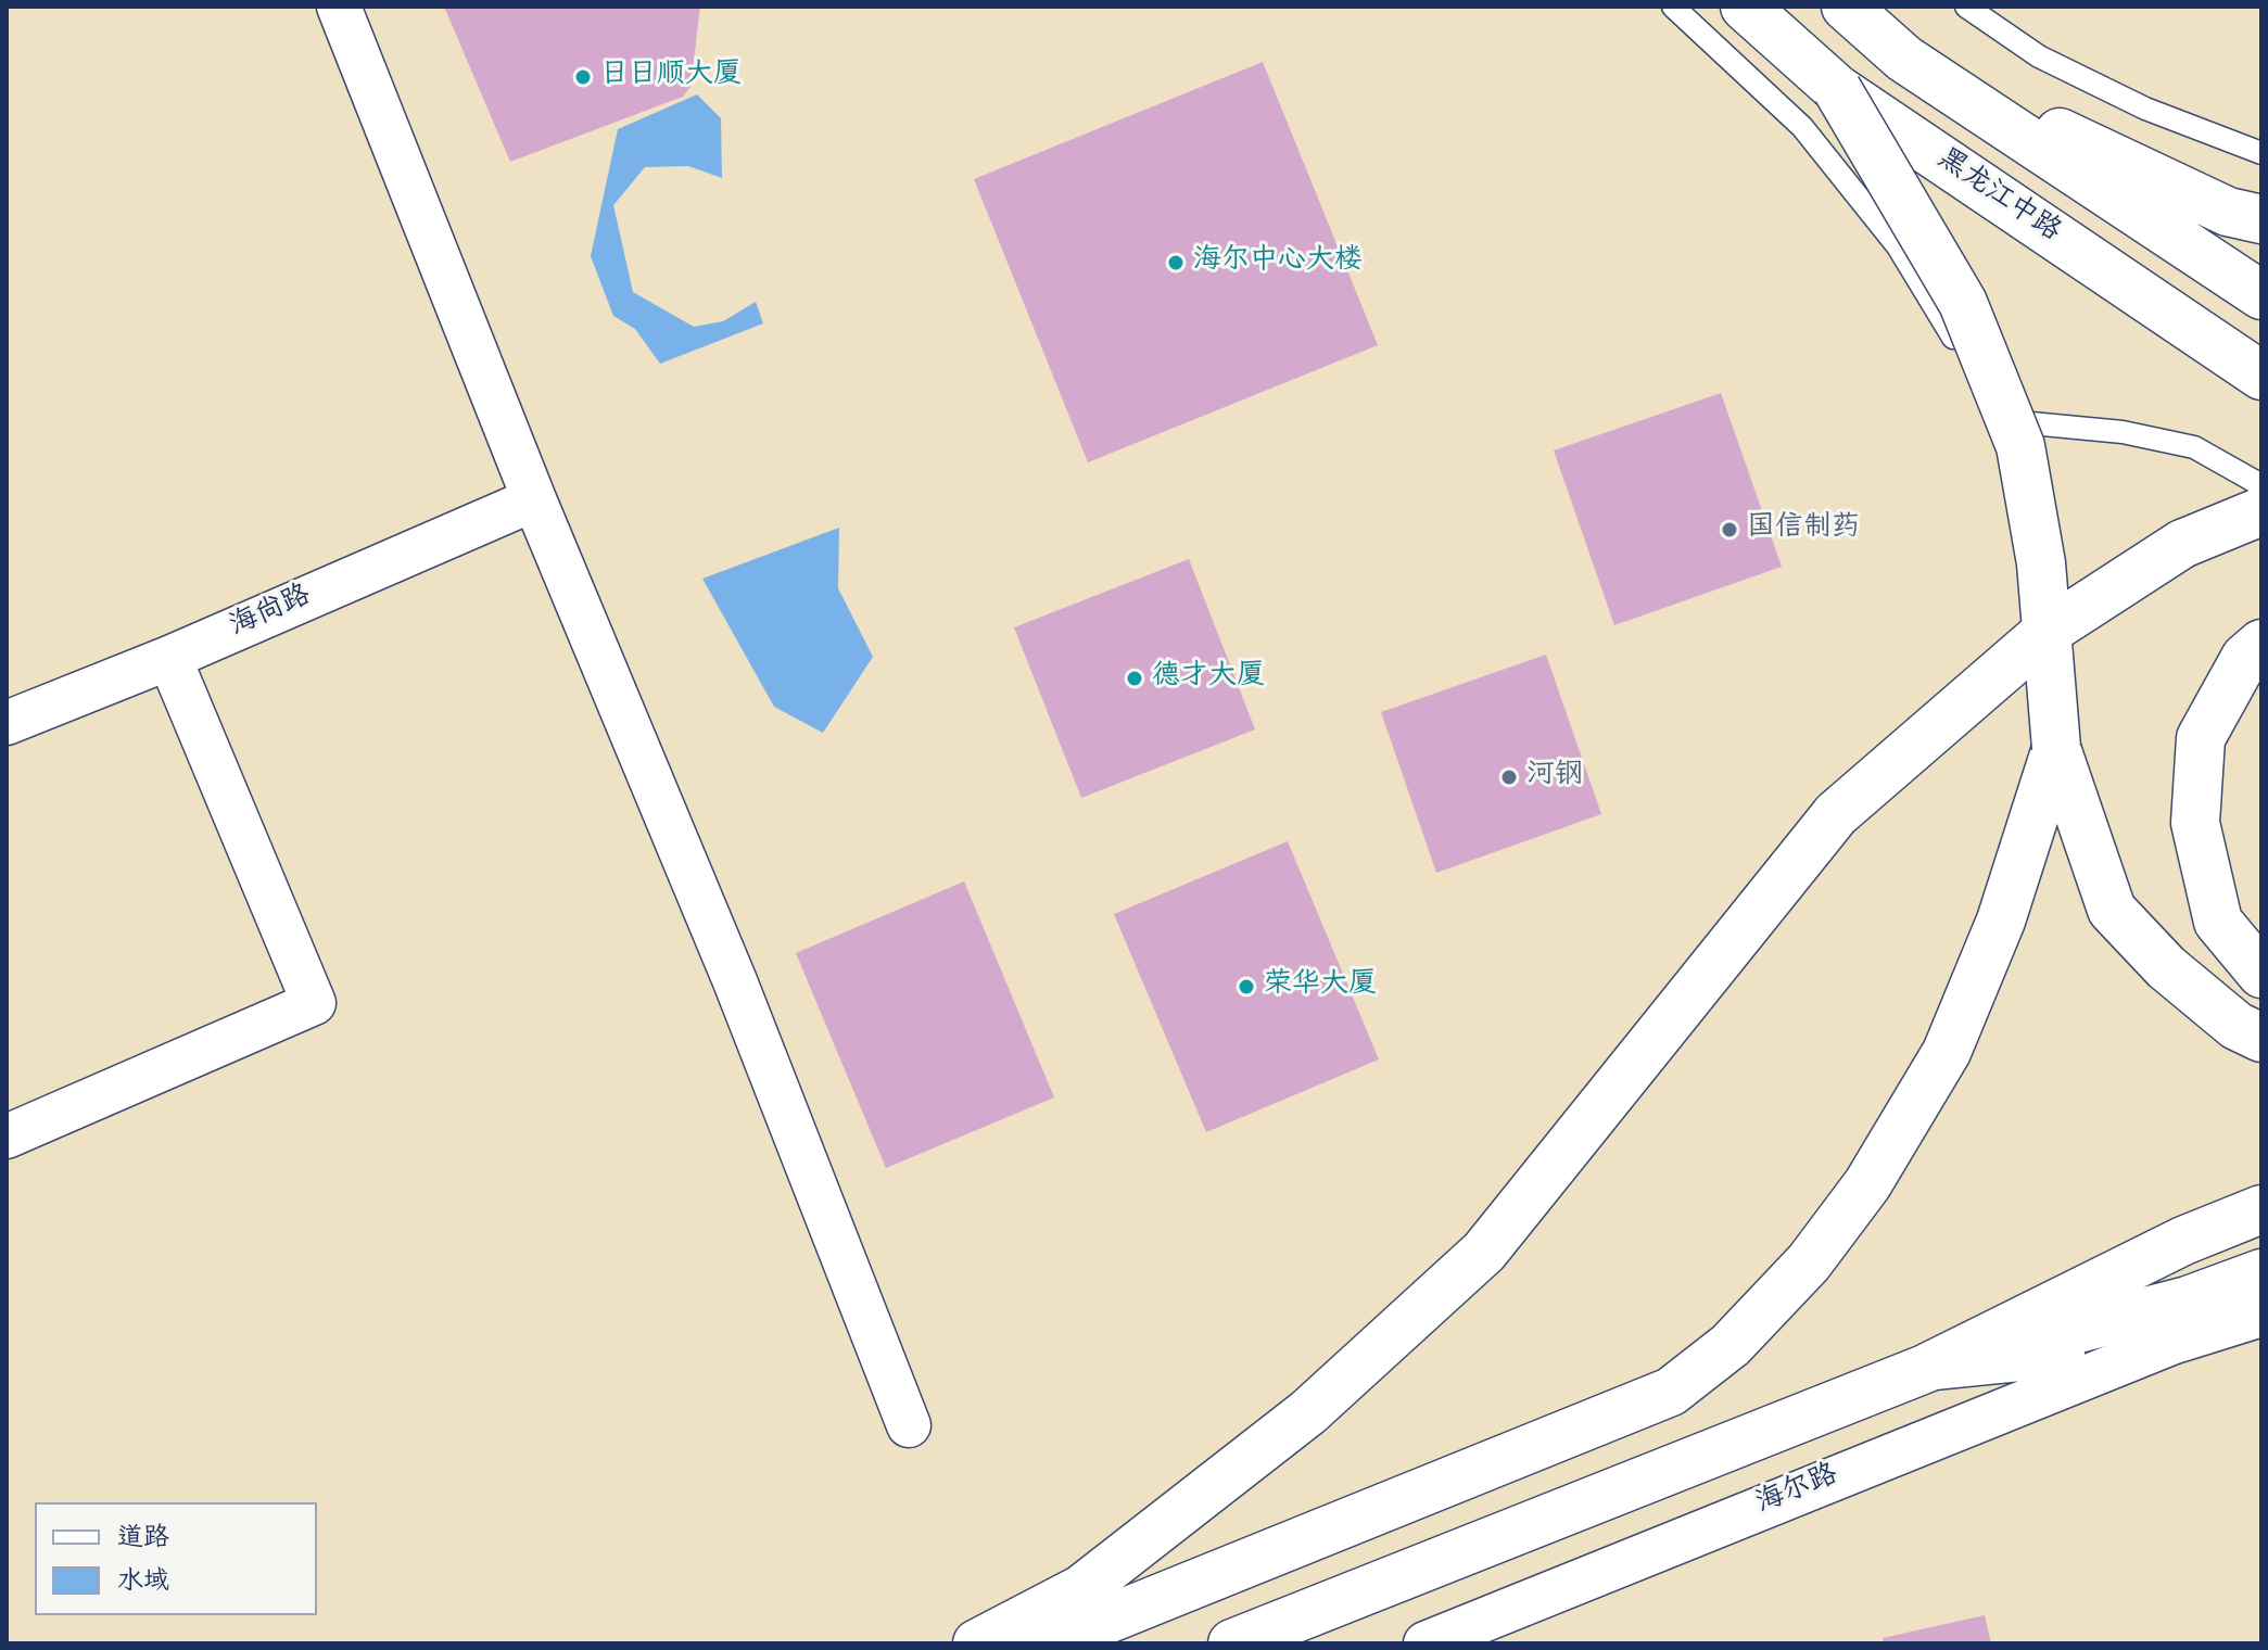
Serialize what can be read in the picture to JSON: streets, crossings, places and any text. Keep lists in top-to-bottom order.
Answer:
{
  "streets": {
    "main road": ["黑龙江中路"],
    "street": ["海尚路", "海尔路"]
  },
  "places": [
    "日日顺大厦",
    "海尔中心大楼",
    "国信制药",
    "德才大厦",
    "河钢",
    "荣华大厦"
  ],
  "legend": ["道路", "水域"]
}
